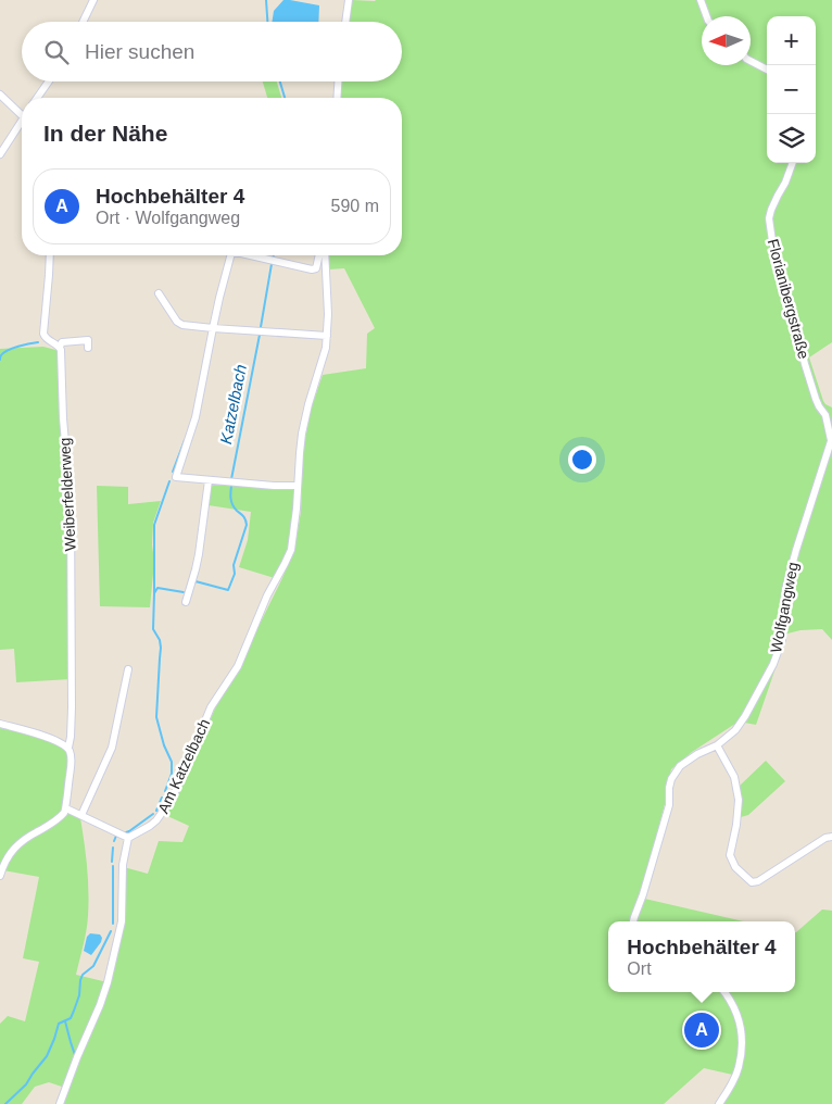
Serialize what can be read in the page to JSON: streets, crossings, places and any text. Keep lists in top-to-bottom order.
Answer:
{
  "streets": {
    "street": [
      "Florianibergstraße",
      "Weiberfelderweg",
      "Wolfgangweg",
      "Am Katzelbach"
    ]
  },
  "crossings": [
    ["Florianibergstraße", "Wolfgangweg"]
  ],
  "water": ["Katzelbach"],
  "north": "left",
  "page": {
    "map_buttons": ["+", "−"],
    "search": "Hier suchen",
    "heading": "In der Nähe",
    "list": [
      {
        "mark": "A",
        "name": "Hochbehälter 4",
        "note": "Ort · Wolfgangweg",
        "value": "590 m"
      }
    ],
    "popup": ["Hochbehälter 4", "Ort"],
    "pins": "A"
  }
}
